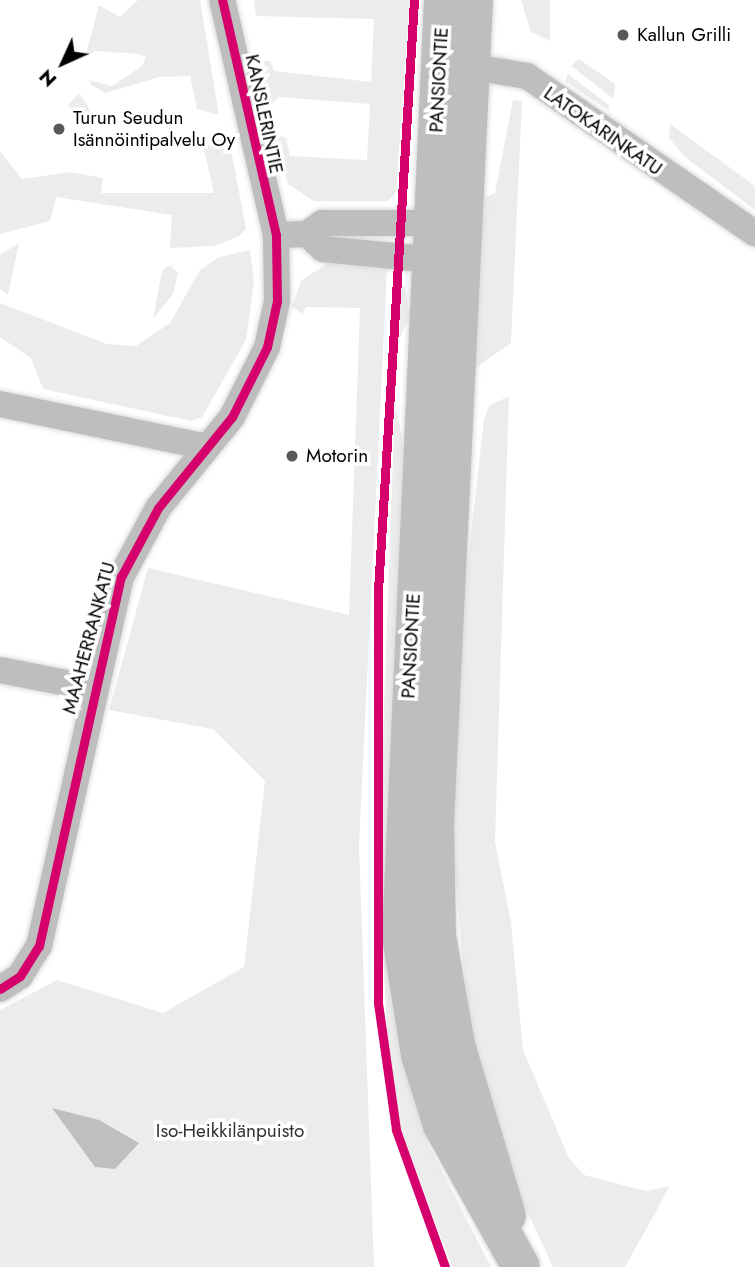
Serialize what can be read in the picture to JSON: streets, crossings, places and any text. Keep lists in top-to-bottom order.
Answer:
{
  "streets": {
    "main road": ["PANSIONTIE"],
    "street": ["KANSLERINTIE", "LATOKARINKATU", "MAAHERRANKATU"]
  },
  "crossings": [
    ["PANSIONTIE", "LATOKARINKATU"],
    ["KANSLERINTIE", "MAAHERRANKATU"]
  ],
  "parks": ["Iso-Heikkilänpuisto"],
  "places": ["Kallun Grilli", "Turun Seudun Isännöintipalvelu Oy", "Motorin"],
  "north": "bottom left"
}
